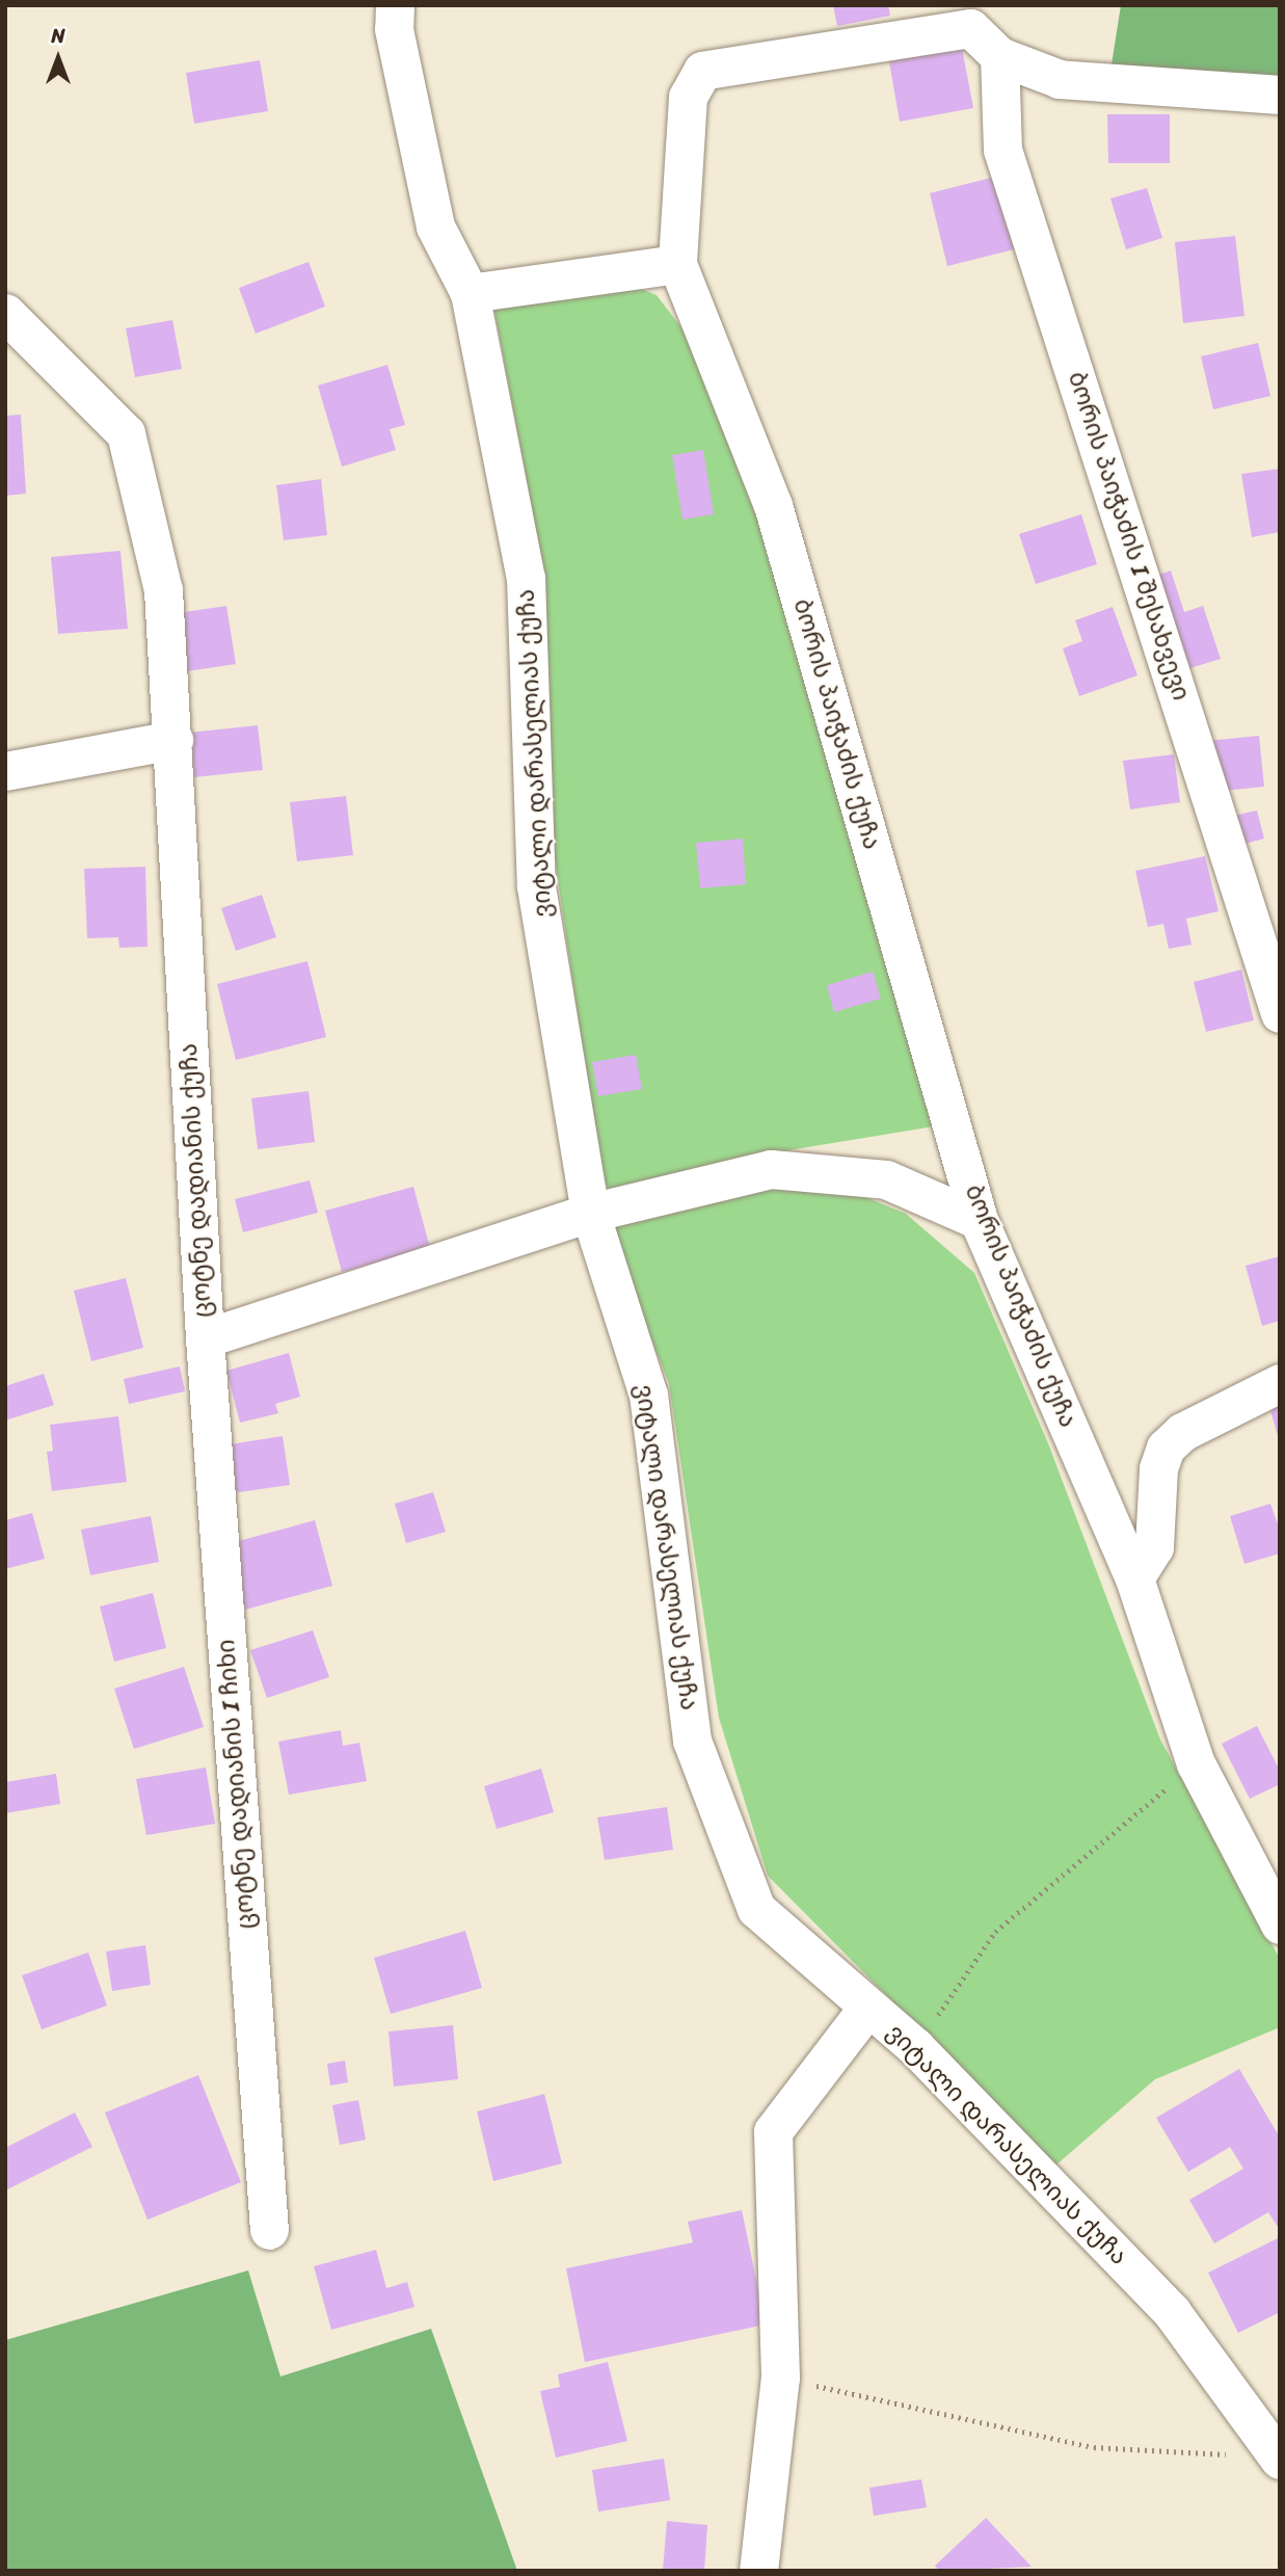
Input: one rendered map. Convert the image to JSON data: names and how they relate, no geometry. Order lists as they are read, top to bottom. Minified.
{"streets":{"street":["ბორის პაიჭაძის I შესახვევი","ბორის პაიჭაძის ქუჩა","ვიტალი დარასელიას ქუჩა","ცოტნე დადიანის ქუჩა","ცოტნე დადიანის I ჩიხი"]},"crossings":[["ბორის პაიჭაძის I შესახვევი","ბორის პაიჭაძის ქუჩა"],["ბორის პაიჭაძის ქუჩა","ცოტნე დადიანის ქუჩა"],["ვიტალი დარასელიას ქუჩა","ცოტნე დადიანის ქუჩა"],["ცოტნე დადიანის ქუჩა","ცოტნე დადიანის I ჩიხი"]],"north":"top"}
